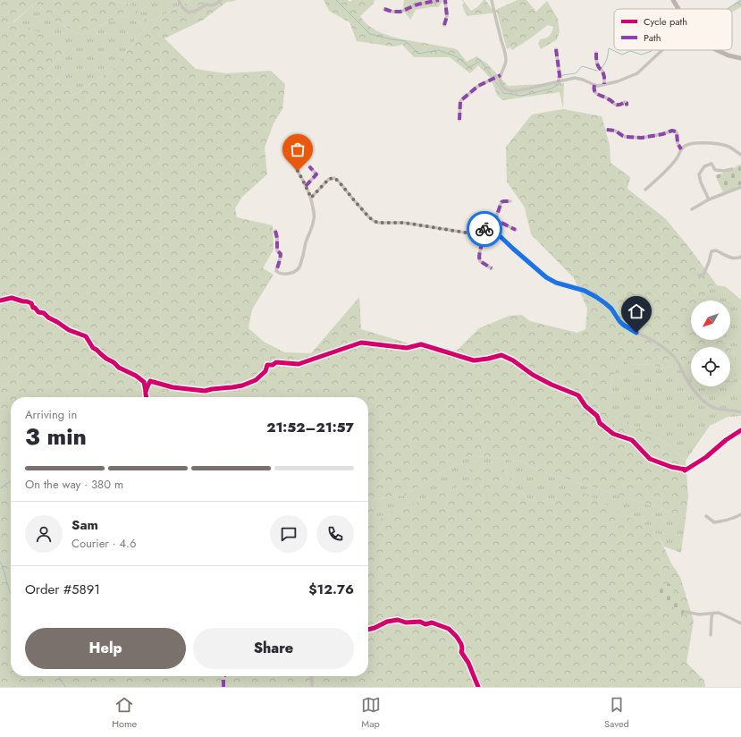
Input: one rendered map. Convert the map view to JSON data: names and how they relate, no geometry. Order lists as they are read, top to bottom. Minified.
{"legend":["Cycle path","Path"],"north":"bottom left","page":{"heading":["3 min","Arriving in","21:52–21:57"],"panel":["Sam","Courier · 4.6","Order #5891","$12.76"],"bar":"On the way · 380 m","buttons":["Help","Share"],"tabs":["Home","Map","Saved"]}}
